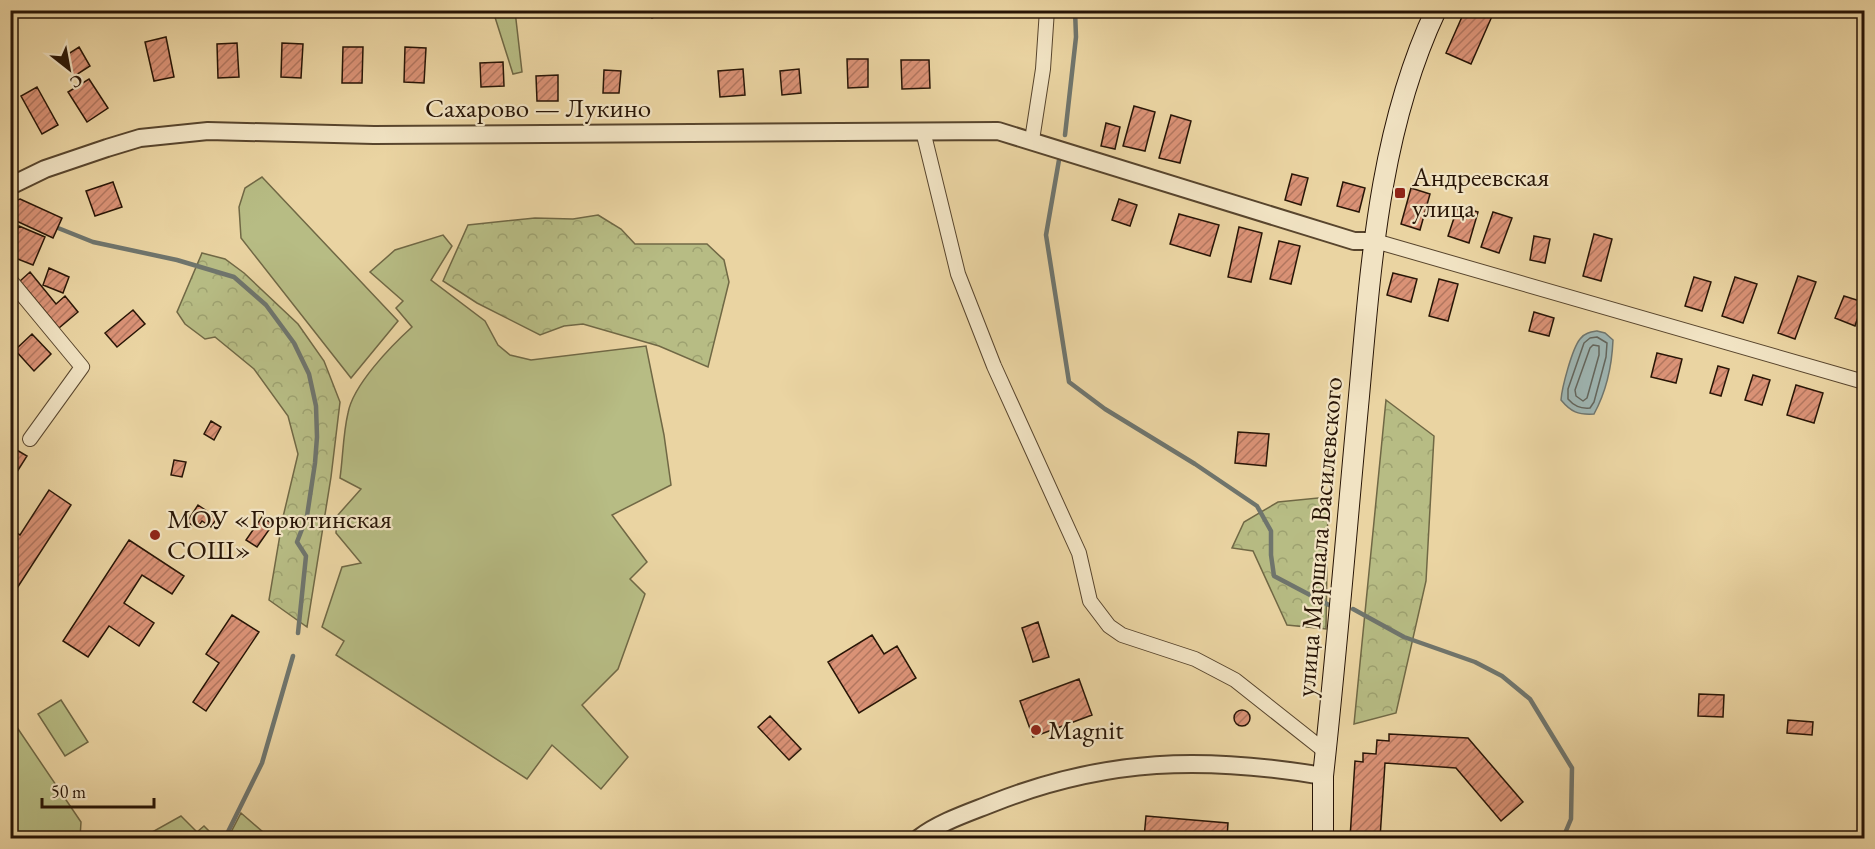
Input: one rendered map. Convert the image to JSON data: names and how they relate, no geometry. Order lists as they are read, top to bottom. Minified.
{"streets":{"main road":["улица Маршала Василевского"],"street":["Сахарово — Лукино"]},"crossings":[["Сахарово — Лукино","улица Маршала Василевского"]],"places":{"transit":["Андреевская улица"],"other":["МОУ «Горютинская СОШ»","Magnit"]},"scale_bar":"50 m","north":"bottom right"}
